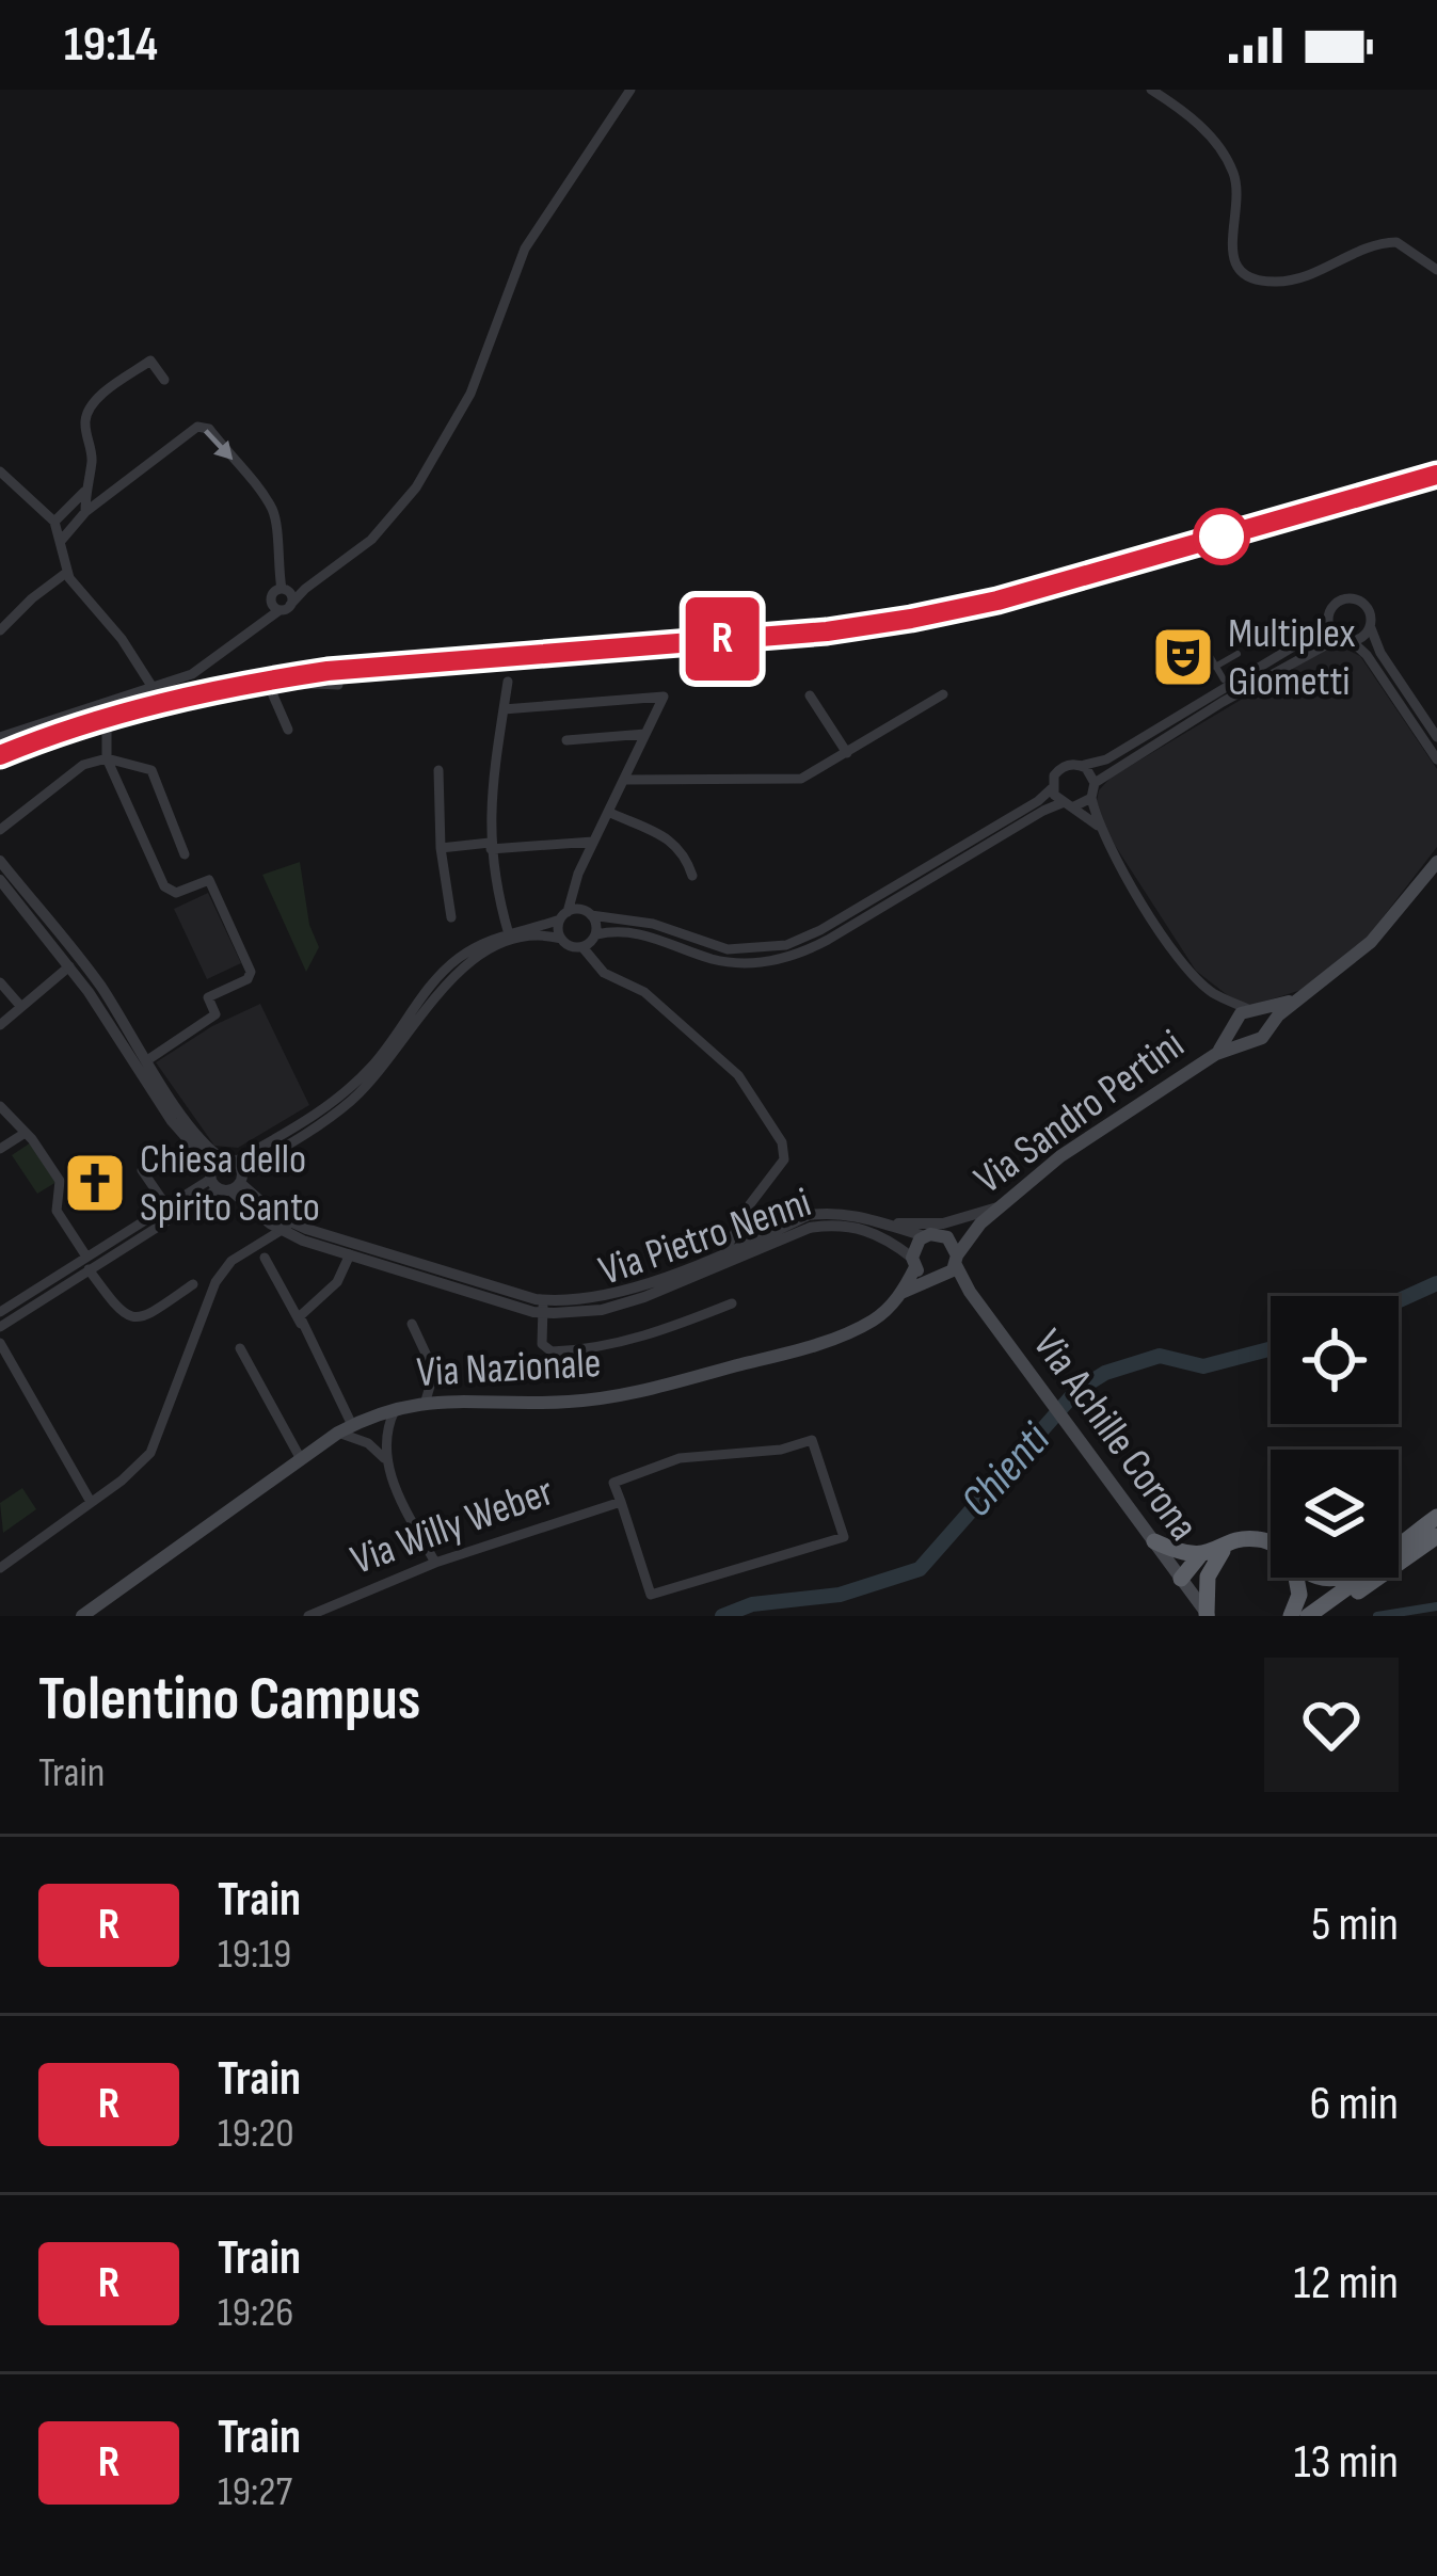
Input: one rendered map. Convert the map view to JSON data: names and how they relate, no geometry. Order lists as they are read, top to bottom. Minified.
{"streets":{"main road":["Via Sandro Pertini","Via Nazionale","Via Achille Corona"],"street":["Via Pietro Nenni","Via Willy Weber"]},"crossings":[["Via Sandro Pertini","Via Pietro Nenni"],["Via Sandro Pertini","Via Nazionale"],["Via Sandro Pertini","Via Achille Corona"],["Via Pietro Nenni","Via Nazionale"],["Via Pietro Nenni","Via Achille Corona"],["Via Nazionale","Via Achille Corona"]],"water":["Chienti"],"places":{"theatre":["Multiplex Giometti"],"church":["Chiesa dello Spirito Santo"]},"page":{"status":"19:14","on_map":"R","heading":["Tolentino Campus","Train"],"list":[{"mark":"R","name":"Train","note":"19:19","value":"5 min"},{"mark":"R","name":"Train","note":"19:20","value":"6 min"},{"mark":"R","name":"Train","note":"19:26","value":"12 min"},{"mark":"R","name":"Train","note":"19:27","value":"13 min"}]}}
